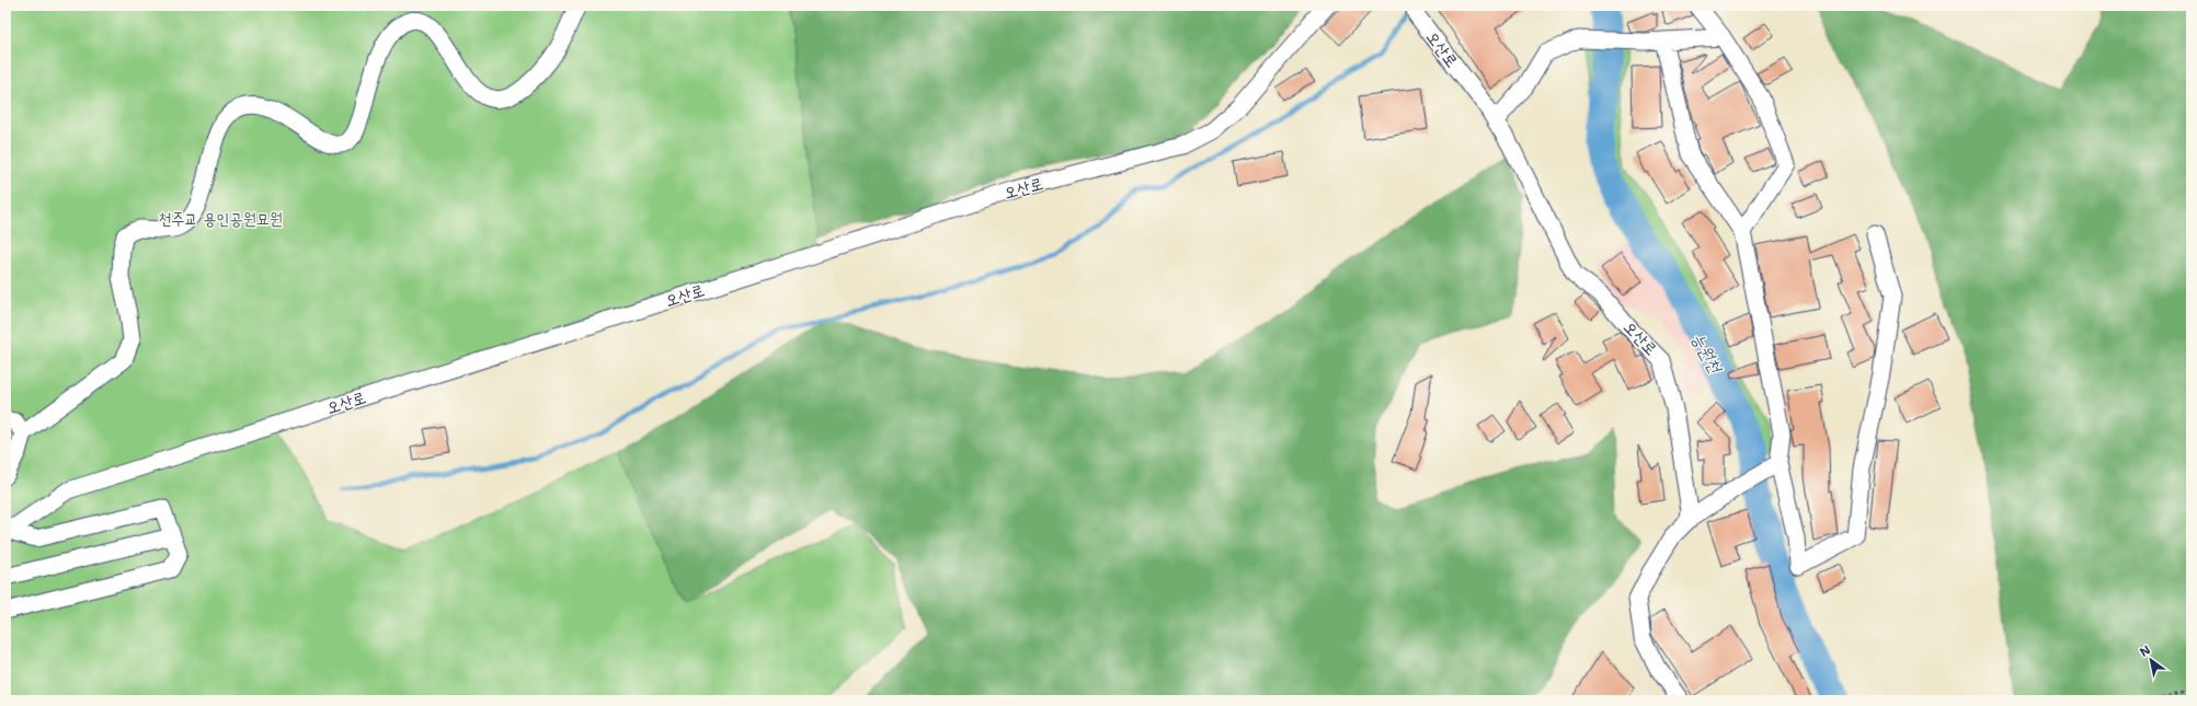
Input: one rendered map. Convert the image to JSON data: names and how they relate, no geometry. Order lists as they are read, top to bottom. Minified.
{"streets":{"street":["오산로"]},"water":["능원천"],"parks":["천주교 용인공원묘원"],"north":"top left"}
